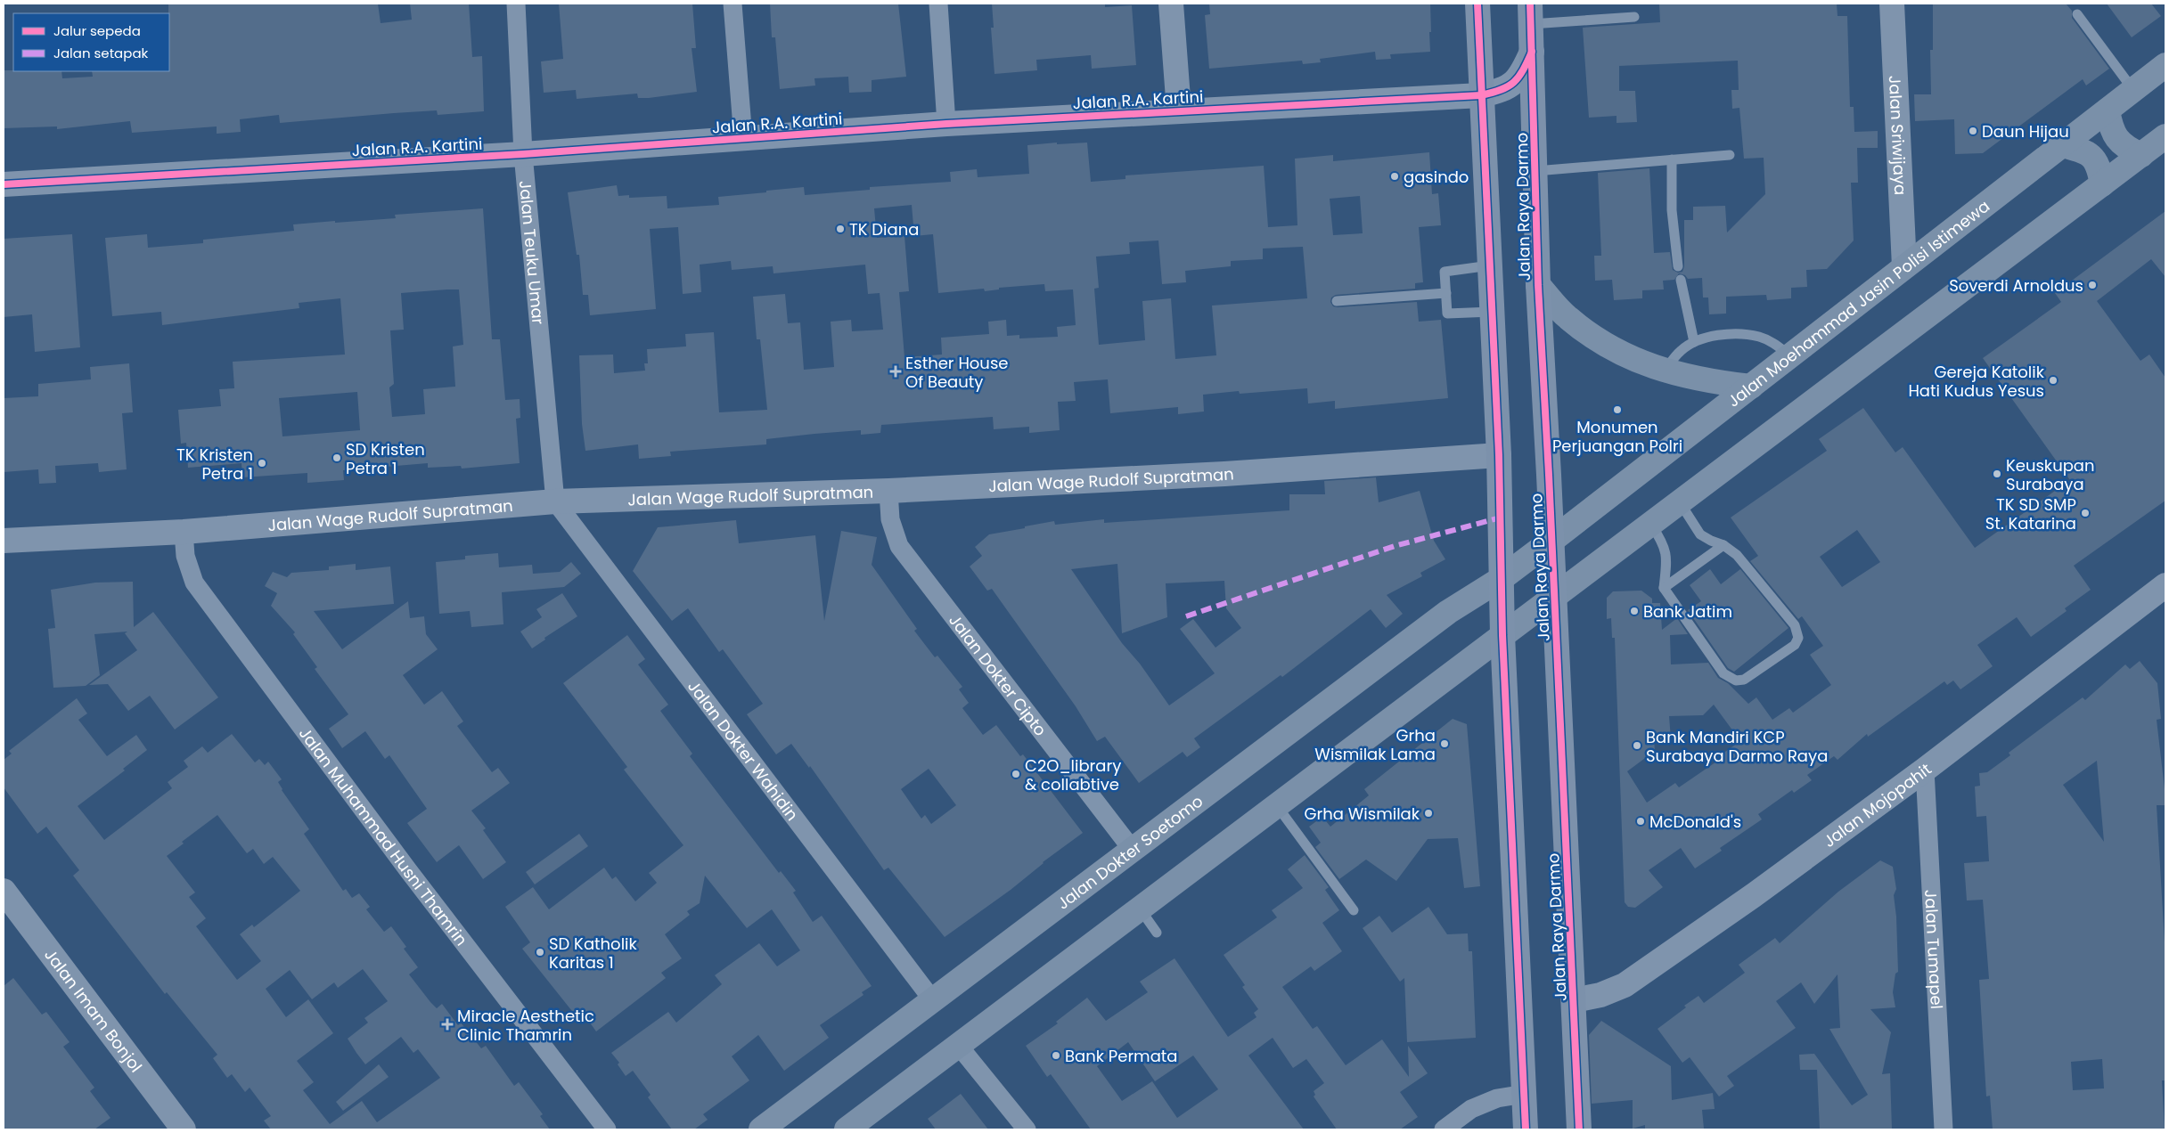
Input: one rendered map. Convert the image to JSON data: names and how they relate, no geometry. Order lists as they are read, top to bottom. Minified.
{"streets":{"main road":["Jalan Raya Darmo","Jalan Moehammad Jasin Polisi Istimewa","Jalan Dokter Soetomo"],"street":["Jalan R.A. Kartini","Jalan Sriwijaya","Jalan Teuku Umar","Jalan Wage Rudolf Supratman","Jalan Dokter Cipto","Jalan Dokter Wahidin","Jalan Mojopahit","Jalan Muhammad Husni Thamrin","Jalan Tumapel","Jalan Imam Bonjol"]},"crossings":[["Jalan R.A. Kartini","Jalan Raya Darmo"],["Jalan R.A. Kartini","Jalan Teuku Umar"],["Jalan Sriwijaya","Jalan Moehammad Jasin Polisi Istimewa"],["Jalan Raya Darmo","Jalan Moehammad Jasin Polisi Istimewa"],["Jalan Raya Darmo","Jalan Mojopahit"],["Jalan Teuku Umar","Jalan Wage Rudolf Supratman"],["Jalan Teuku Umar","Jalan Dokter Wahidin"],["Jalan Moehammad Jasin Polisi Istimewa","Jalan Dokter Soetomo"],["Jalan Wage Rudolf Supratman","Jalan Dokter Cipto"],["Jalan Wage Rudolf Supratman","Jalan Dokter Wahidin"],["Jalan Wage Rudolf Supratman","Jalan Muhammad Husni Thamrin"],["Jalan Dokter Cipto","Jalan Dokter Soetomo"],["Jalan Dokter Wahidin","Jalan Dokter Soetomo"],["Jalan Mojopahit","Jalan Tumapel"]],"places":{"other":["Daun Hijau","gasindo","TK Diana","Soverdi Arnoldus","Gereja Katolik Hati Kudus Yesus","Monumen Perjuangan Polri","SD Kristen Petra 1","TK Kristen Petra 1","Keuskupan Surabaya","TK SD SMP St. Katarina","Bank Jatim","Grha Wismilak Lama","Bank Mandiri KCP Surabaya Darmo Raya","C2O_library & collabtive","Grha Wismilak","McDonald's","SD Katholik Karitas 1","Bank Permata"],"health":["Esther House Of Beauty","Miracle Aesthetic Clinic Thamrin"]},"legend":["Jalur sepeda","Jalan setapak"]}
